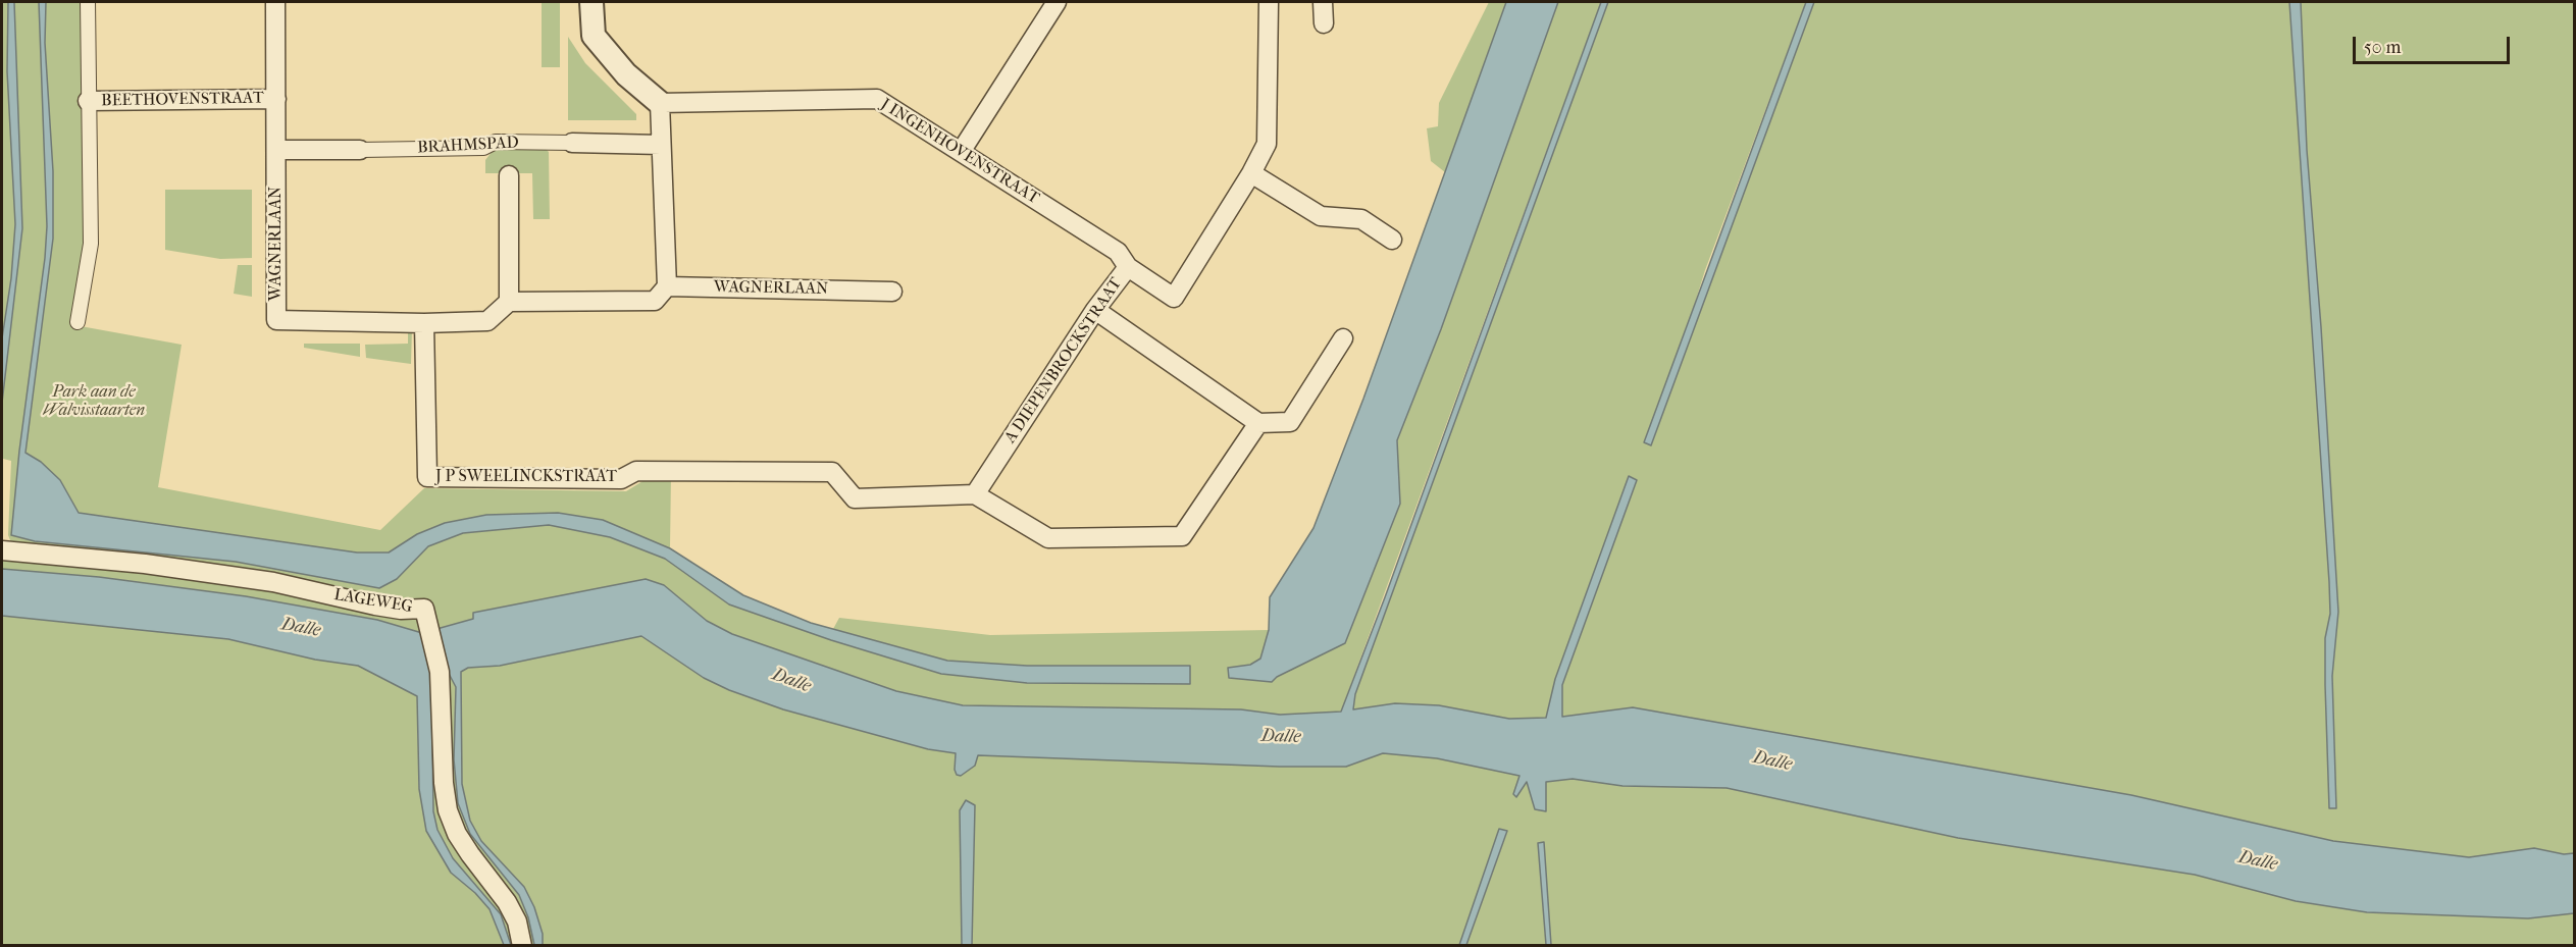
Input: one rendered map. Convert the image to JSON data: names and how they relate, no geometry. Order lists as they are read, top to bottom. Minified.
{"streets":{"street":["BEETHOVENSTRAAT","BRAHMSPAD","J INGENHOVENSTRAAT","WAGNERLAAN","A DIEPENBROCKSTRAAT","J P SWEELINCKSTRAAT","LAGEWEG"]},"crossings":[["BEETHOVENSTRAAT","WAGNERLAAN"],["BRAHMSPAD","WAGNERLAAN"],["J INGENHOVENSTRAAT","A DIEPENBROCKSTRAAT"],["WAGNERLAAN","J P SWEELINCKSTRAAT"],["A DIEPENBROCKSTRAAT","J P SWEELINCKSTRAAT"]],"water":["Dalle"],"parks":["Park aan de Walvisstaarten"],"scale_bar":"50 m"}
